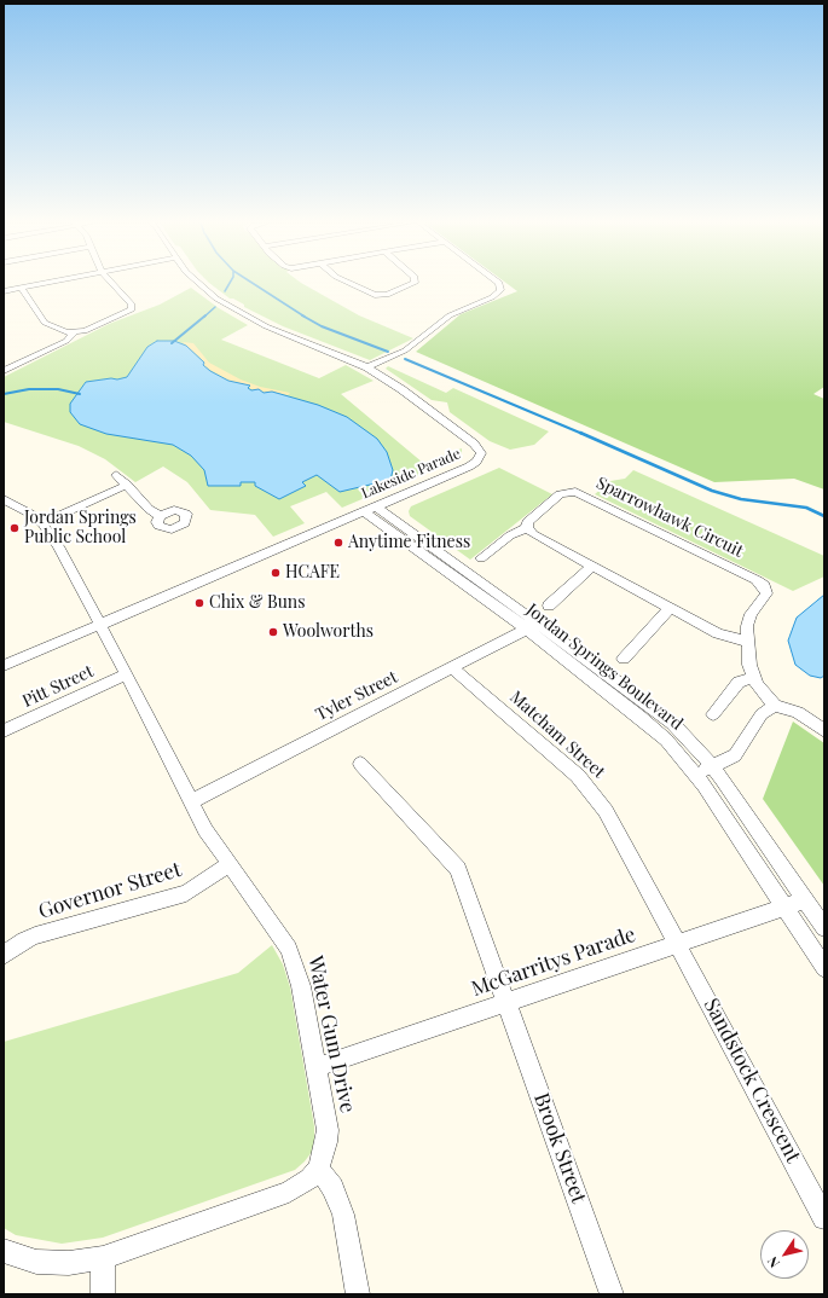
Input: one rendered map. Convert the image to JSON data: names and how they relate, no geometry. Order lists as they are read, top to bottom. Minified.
{"streets":{"street":["Lakeside Parade","Sparrowhawk Circuit","Jordan Springs Boulevard","Pitt Street","Tyler Street","Matcham Street","Governor Street","McGarritys Parade","Water Gum Drive","Sandstock Crescent","Brook Street"]},"crossings":[["Lakeside Parade","Jordan Springs Boulevard"],["Lakeside Parade","Water Gum Drive"],["Jordan Springs Boulevard","Tyler Street"],["Jordan Springs Boulevard","McGarritys Parade"],["Pitt Street","Water Gum Drive"],["Tyler Street","Matcham Street"],["Tyler Street","Water Gum Drive"],["Matcham Street","McGarritys Parade"],["Matcham Street","Sandstock Crescent"],["Governor Street","Water Gum Drive"],["McGarritys Parade","Water Gum Drive"],["McGarritys Parade","Sandstock Crescent"],["McGarritys Parade","Brook Street"]],"places":["Jordan Springs Public School","Anytime Fitness","HCAFE","Chix & Buns","Woolworths"],"north":"bottom left"}
